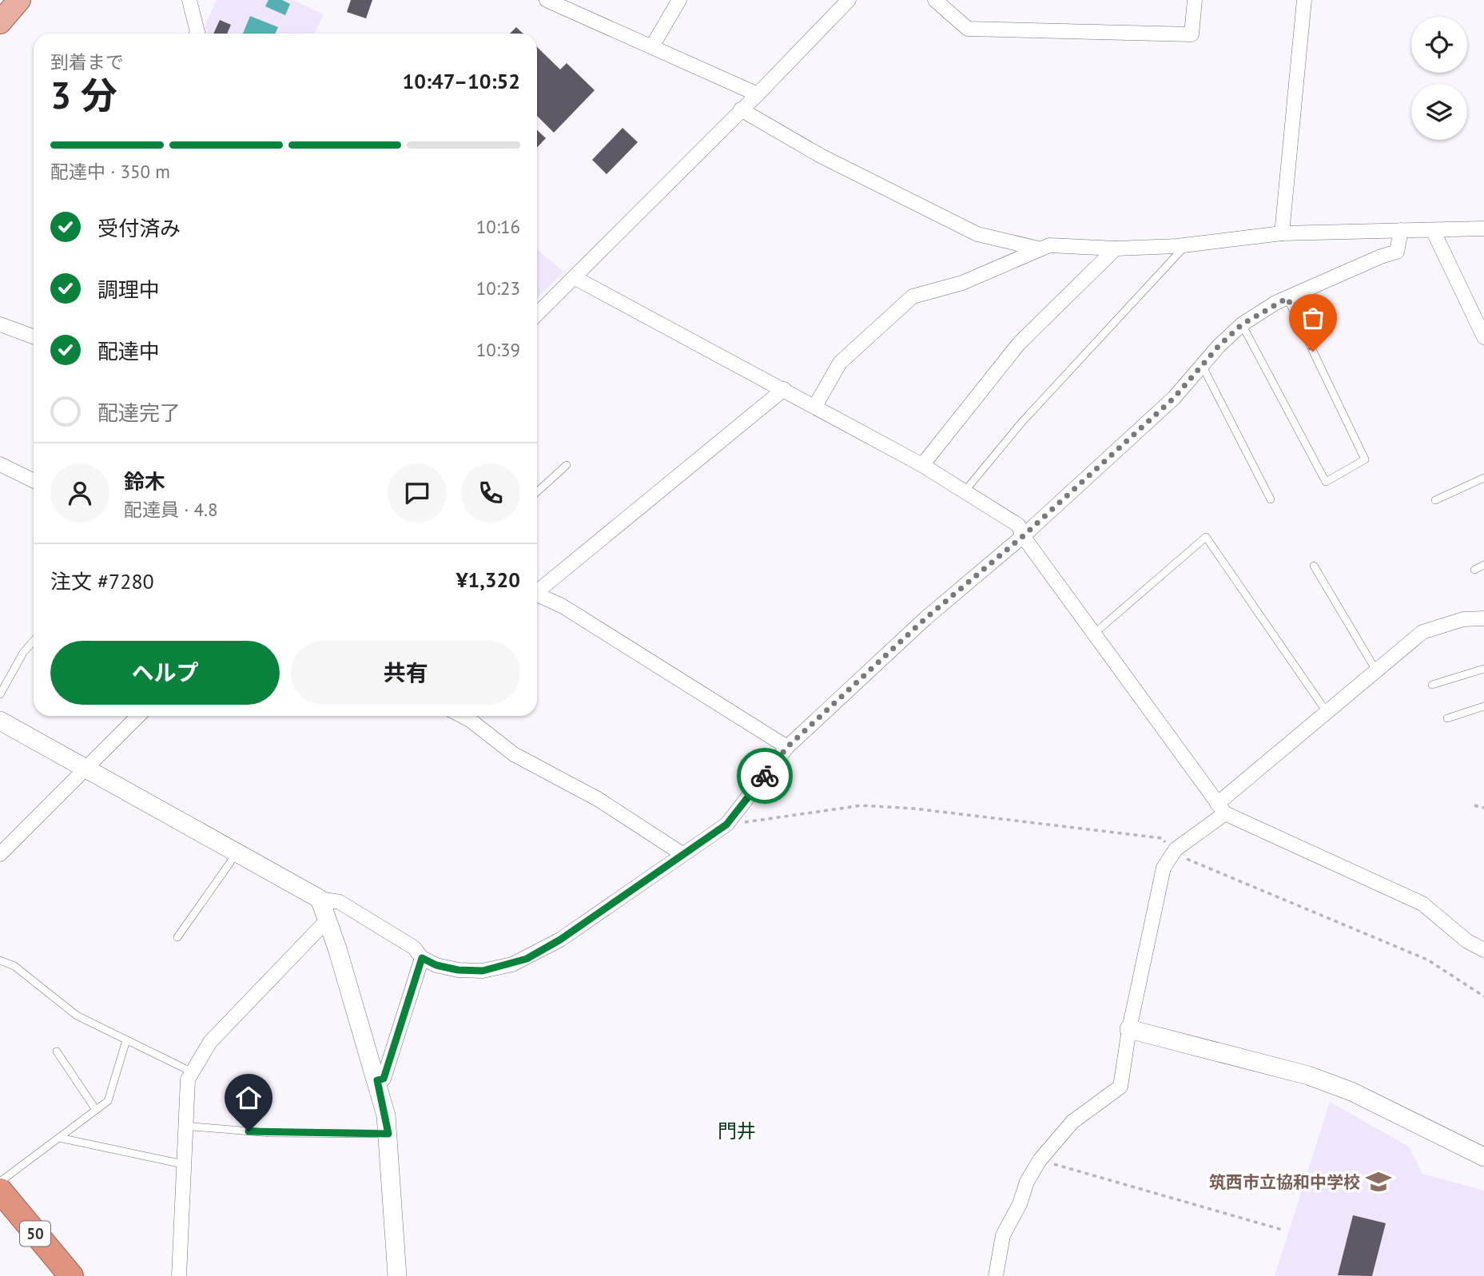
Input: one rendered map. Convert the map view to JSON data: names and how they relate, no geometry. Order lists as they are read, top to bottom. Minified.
{"streets":{"highway":["50"]},"districts":["門井"],"places":{"school or university":["筑西市立協和中学校"]},"page":{"heading":["3 分","到着まで","10:47–10:52"],"panel":["鈴木","配達員 · 4.8","注文 #7280","¥1,320"],"bar":"配達中 · 350 m","list":[["受付済み","10:16"],["調理中","10:23"],["配達中","10:39"],"配達完了"],"buttons":["ヘルプ","共有"]}}
